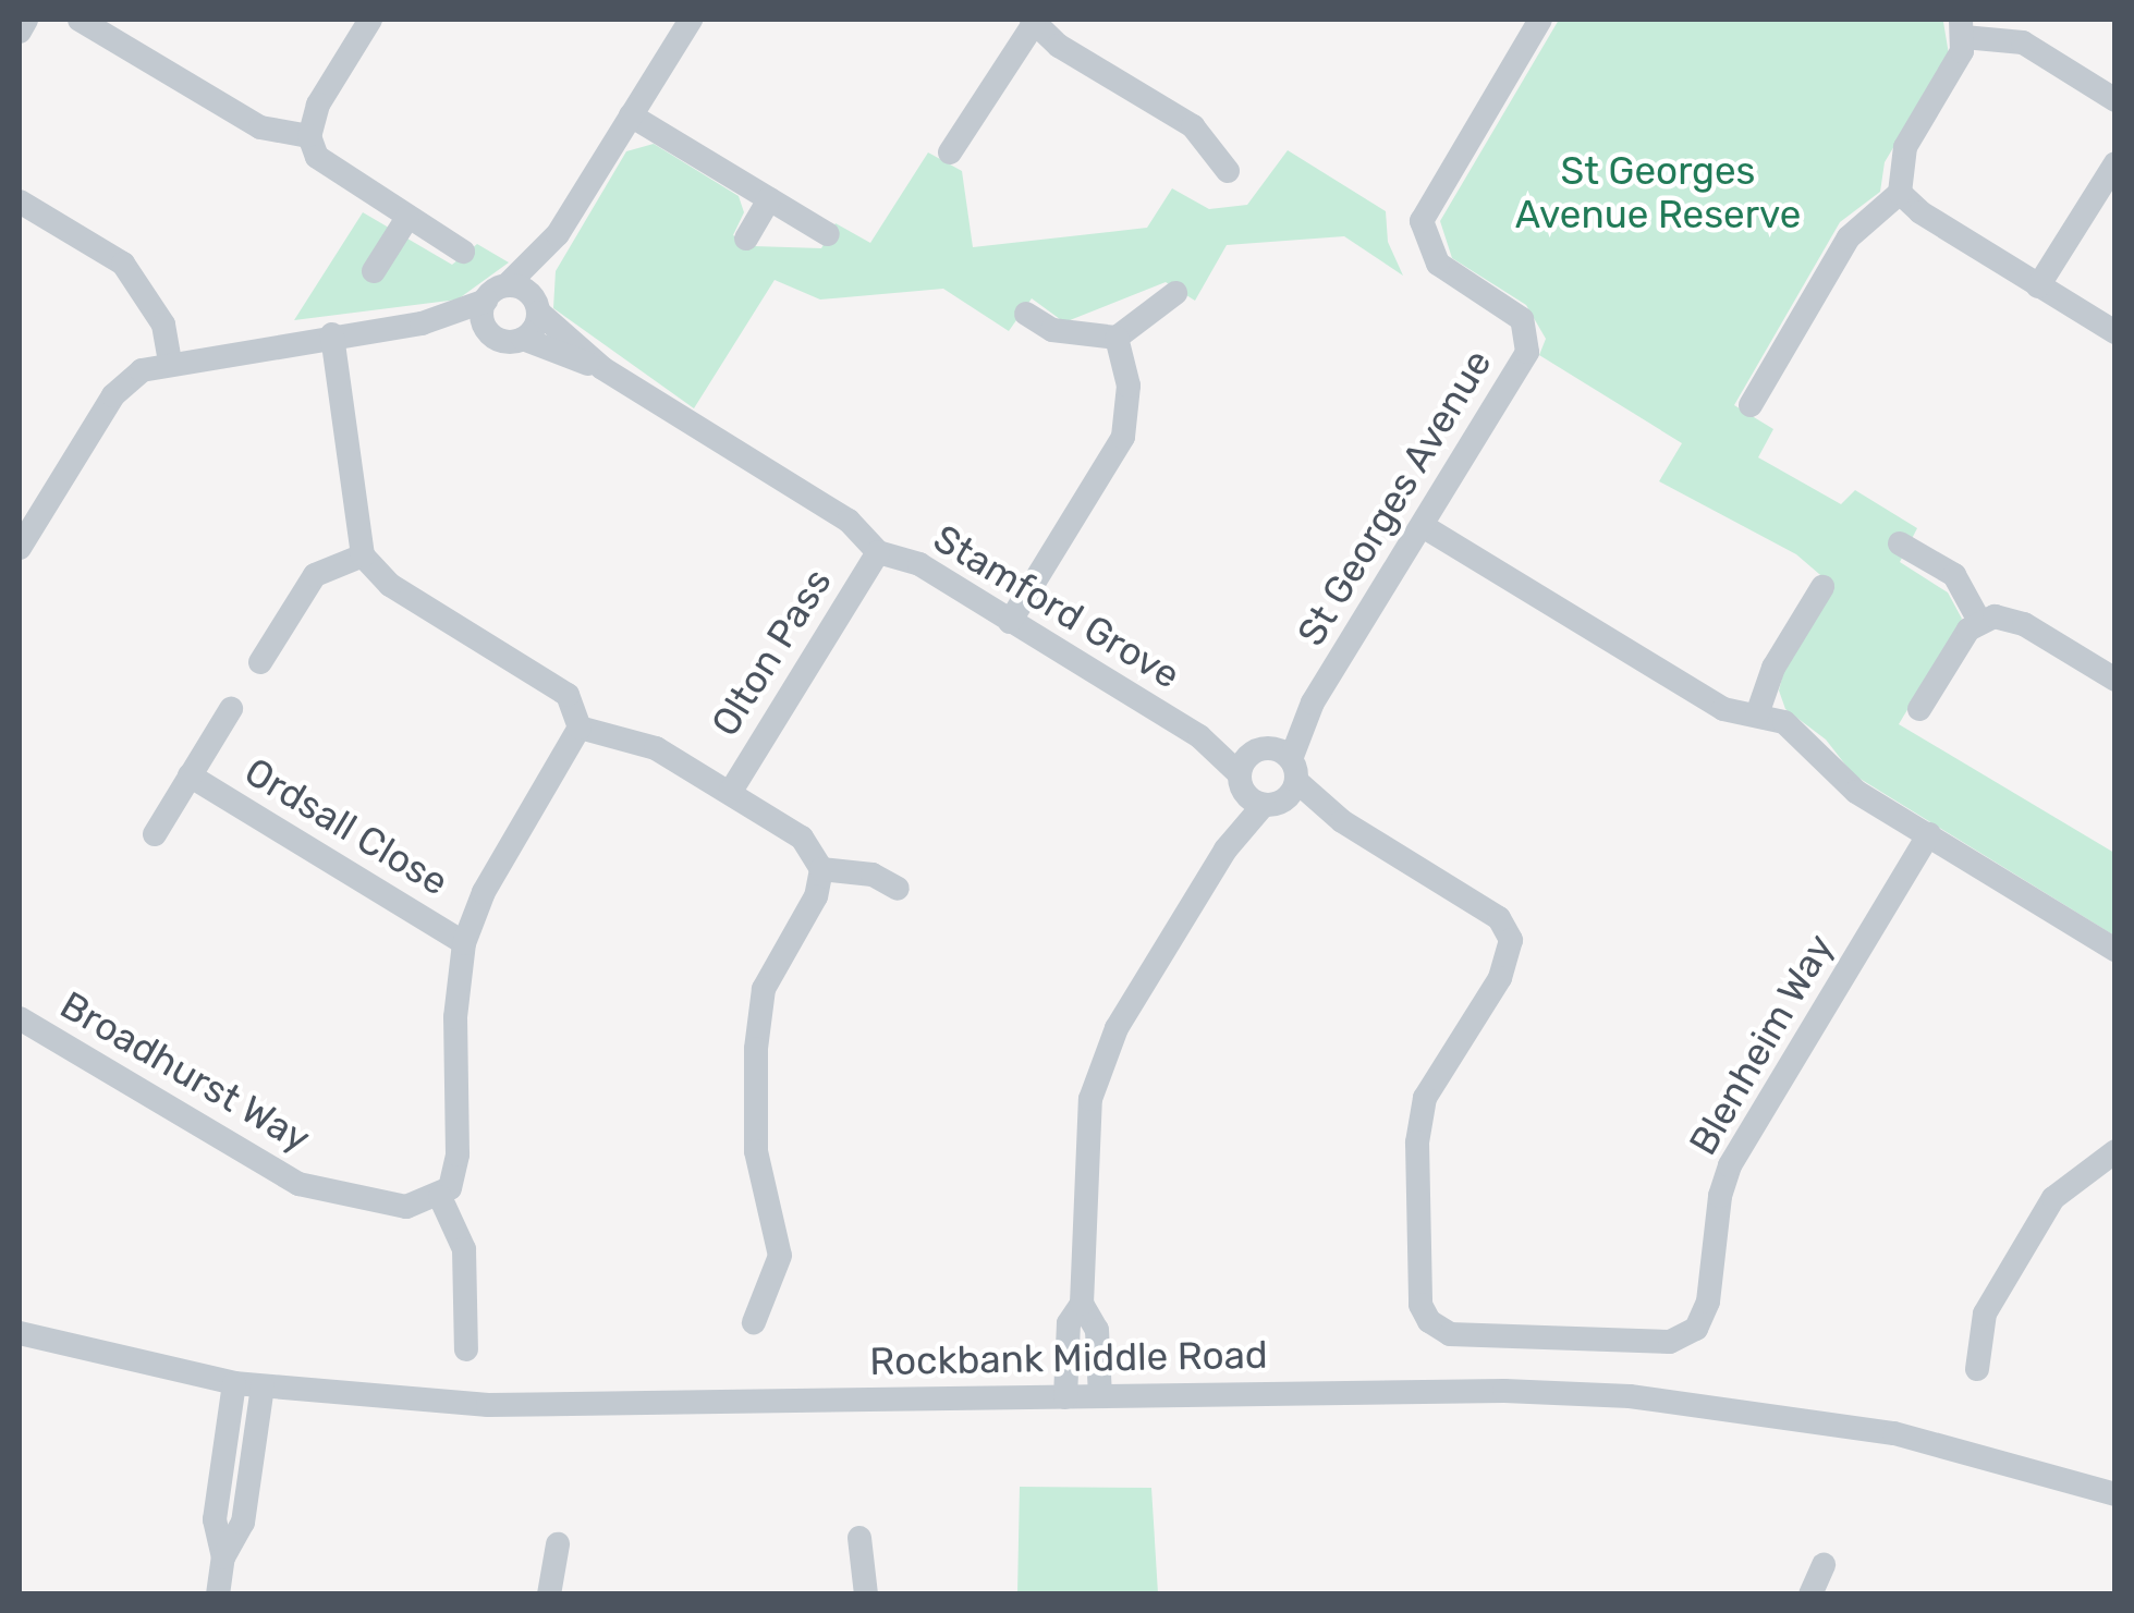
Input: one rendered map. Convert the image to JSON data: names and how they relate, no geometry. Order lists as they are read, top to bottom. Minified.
{"streets":{"street":["St Georges Avenue","Stamford Grove","Olton Pass","Ordsall Close","Blenheim Way","Broadhurst Way","Rockbank Middle Road"]},"crossings":[["St Georges Avenue","Stamford Grove"],["St Georges Avenue","Blenheim Way"],["St Georges Avenue","Rockbank Middle Road"],["Stamford Grove","Olton Pass"],["Stamford Grove","Blenheim Way"]],"parks":["St Georges Avenue Reserve"]}
